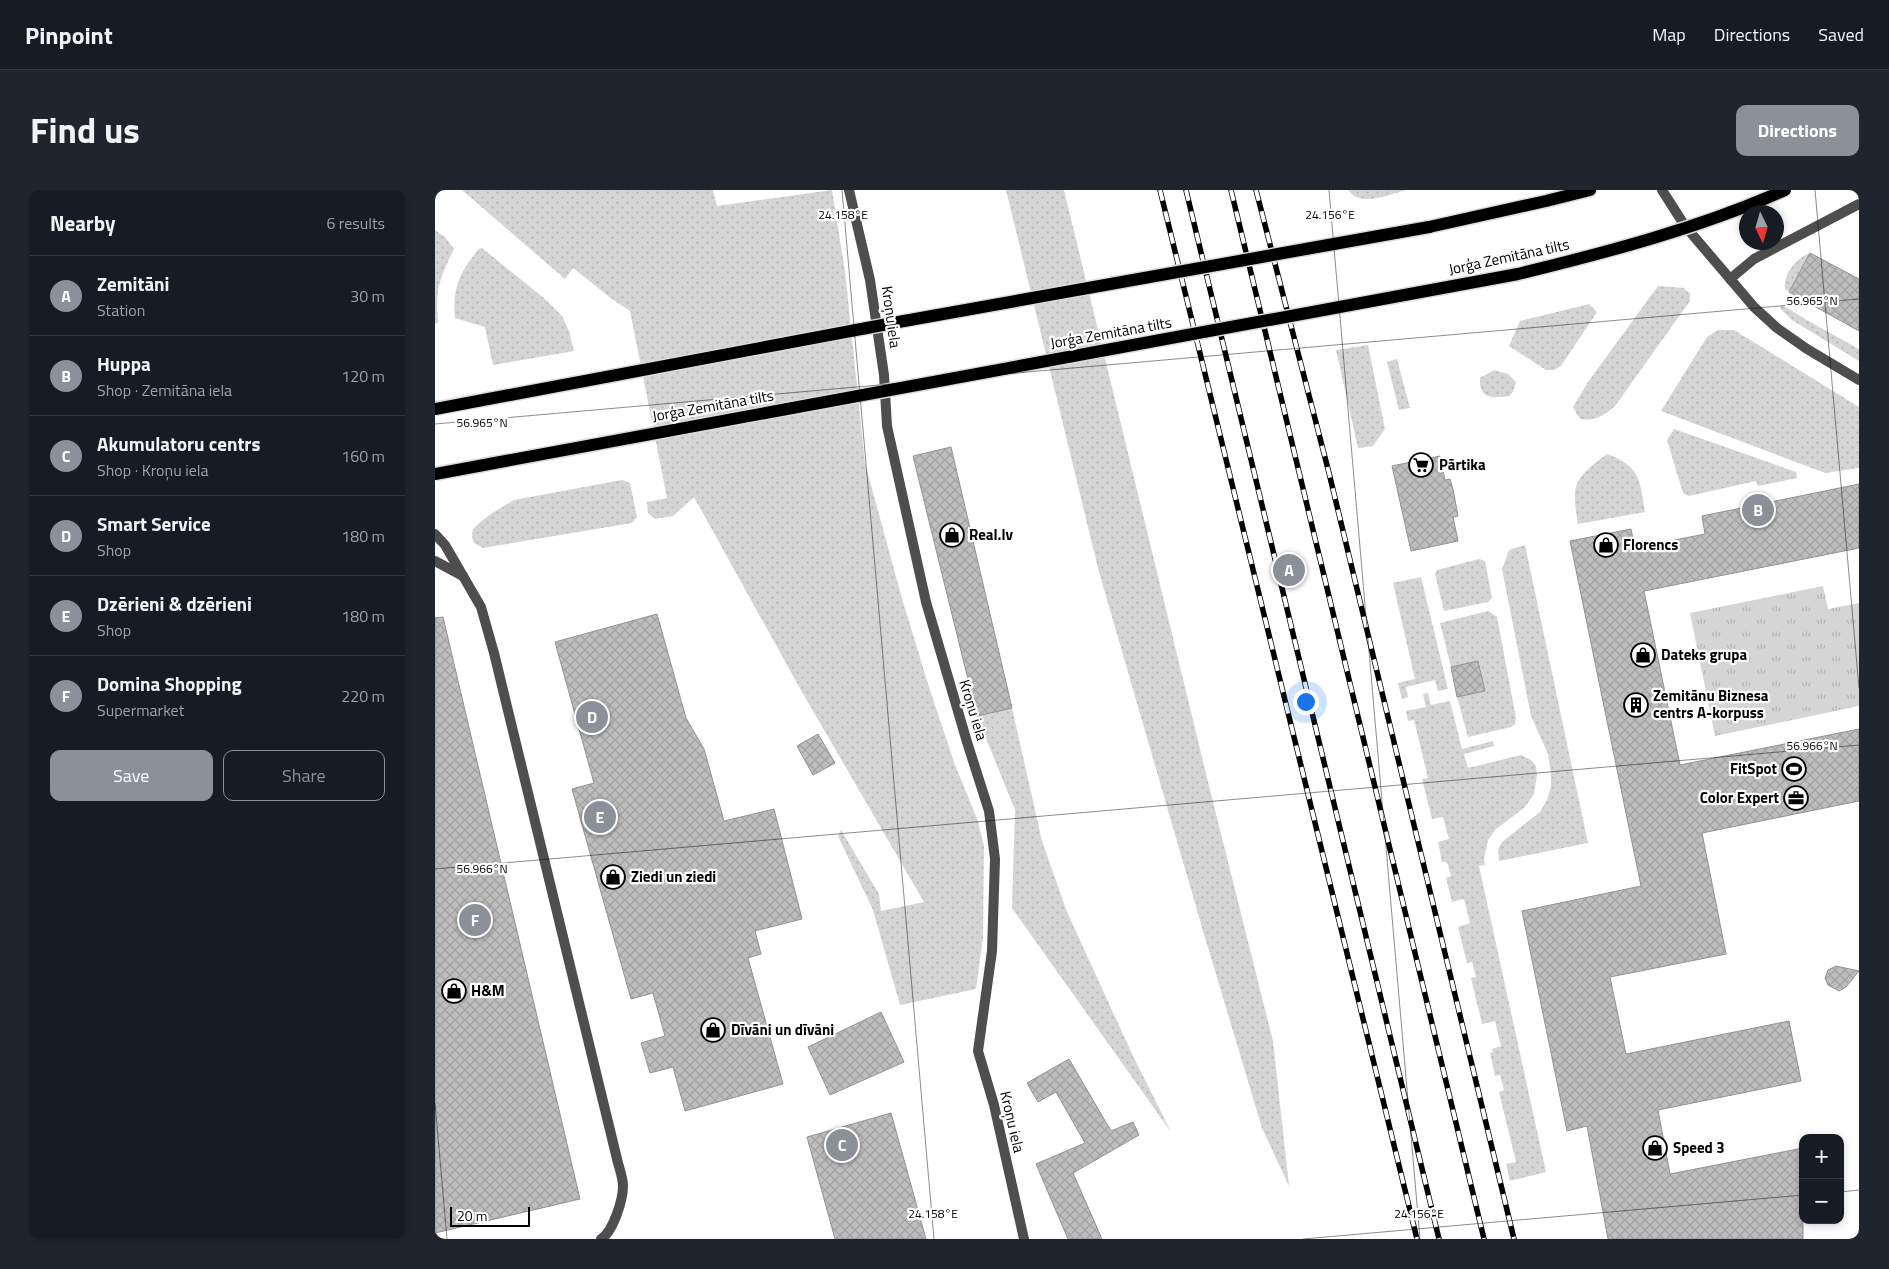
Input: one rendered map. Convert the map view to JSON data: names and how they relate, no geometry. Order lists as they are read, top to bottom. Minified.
{"streets":{"main road":["Jorģa Zemitāna tilts"],"street":["Kroņu iela"]},"places":{"supermarket":["Pārtika"],"shop":["Real.lv","Florencs","Dateks grupa","Ziedi un ziedi","H&M","Dīvāni un dīvāni","Speed 3"],"building":["Zemitānu Biznesa centrs A-korpuss"],"sports":["FitSpot"],"office":["Color Expert"]},"scale_bar":"20 m","north":"bottom","page":{"header":"Pinpoint","nav":["Map","Directions","Saved"],"title":"Find us","buttons":["Directions",["Save","Share"]],"heading":["Nearby","6 results"],"list":[{"mark":"A","name":"Zemitāni","note":"Station","value":"30 m"},{"mark":"B","name":"Huppa","note":"Shop · Zemitāna iela","value":"120 m"},{"mark":"C","name":"Akumulatoru centrs","note":"Shop · Kroņu iela","value":"160 m"},{"mark":"D","name":"Smart Service","note":"Shop","value":"180 m"},{"mark":"E","name":"Dzērieni & dzērieni","note":"Shop","value":"180 m"},{"mark":"F","name":"Domina Shopping","note":"Supermarket","value":"220 m"}],"pins":["B","A","D","E","F","C"],"map_buttons":["+","−"],"scale":"20 m"},"coordinates":["24.158°E","24.156°E","56.965°N","56.966°N"]}
